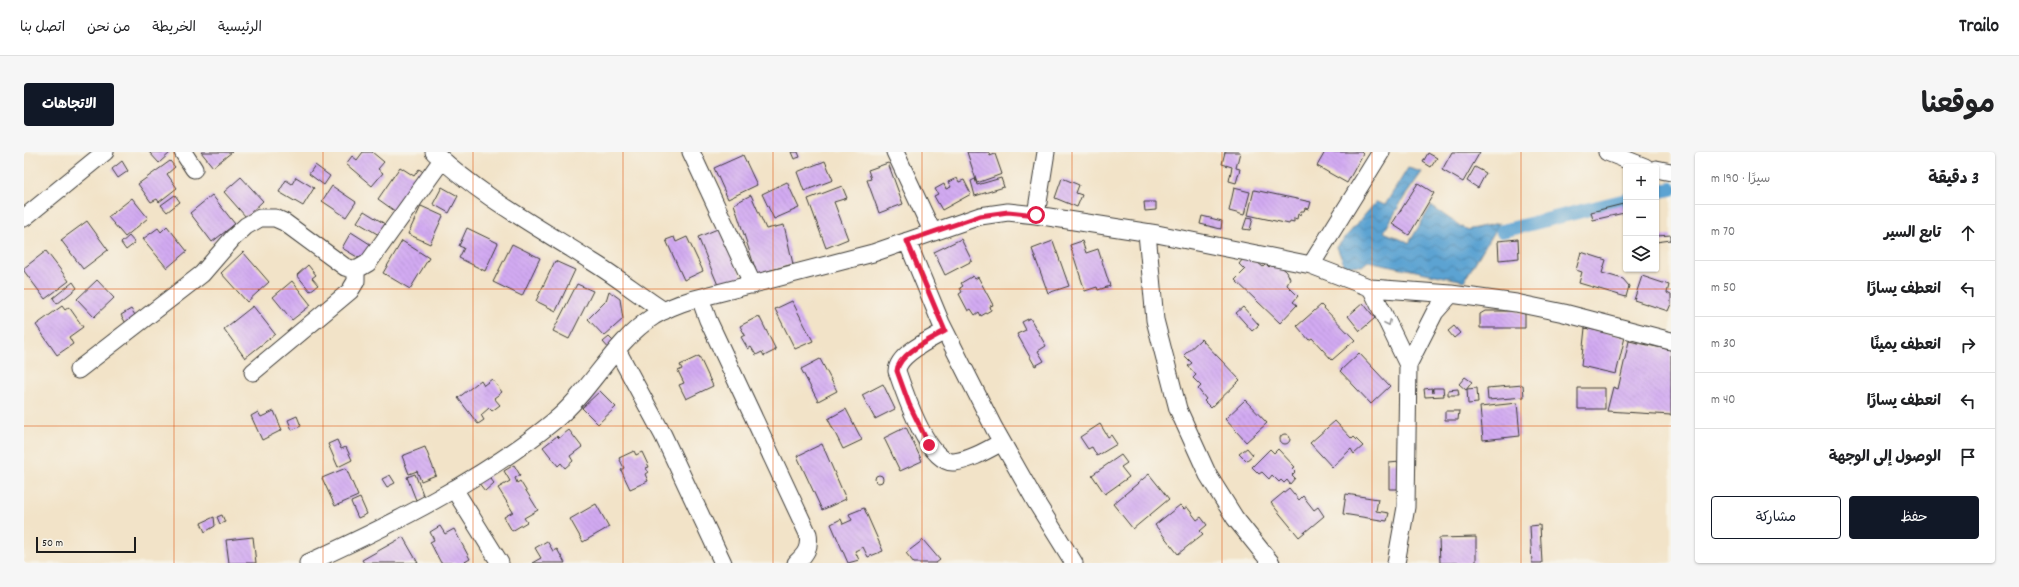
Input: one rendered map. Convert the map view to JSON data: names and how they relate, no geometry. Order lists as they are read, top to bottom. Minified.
{"scale_bar":"50 m","page":{"header":"Trailo","nav":["الرئيسية","الخريطة","من نحن","اتصل بنا"],"title":"موقعنا","buttons":["الاتجاهات",["حفظ","مشاركة"]],"heading":["3 دقيقة","سيرًا · 190 m"],"map_buttons":["+","−"],"list":[["تابع السير","70 m"],["انعطف يسارًا","50 m"],["انعطف يمينًا","30 m"],["انعطف يسارًا","40 m"],"الوصول إلى الوجهة"],"scale":"50 m"}}
